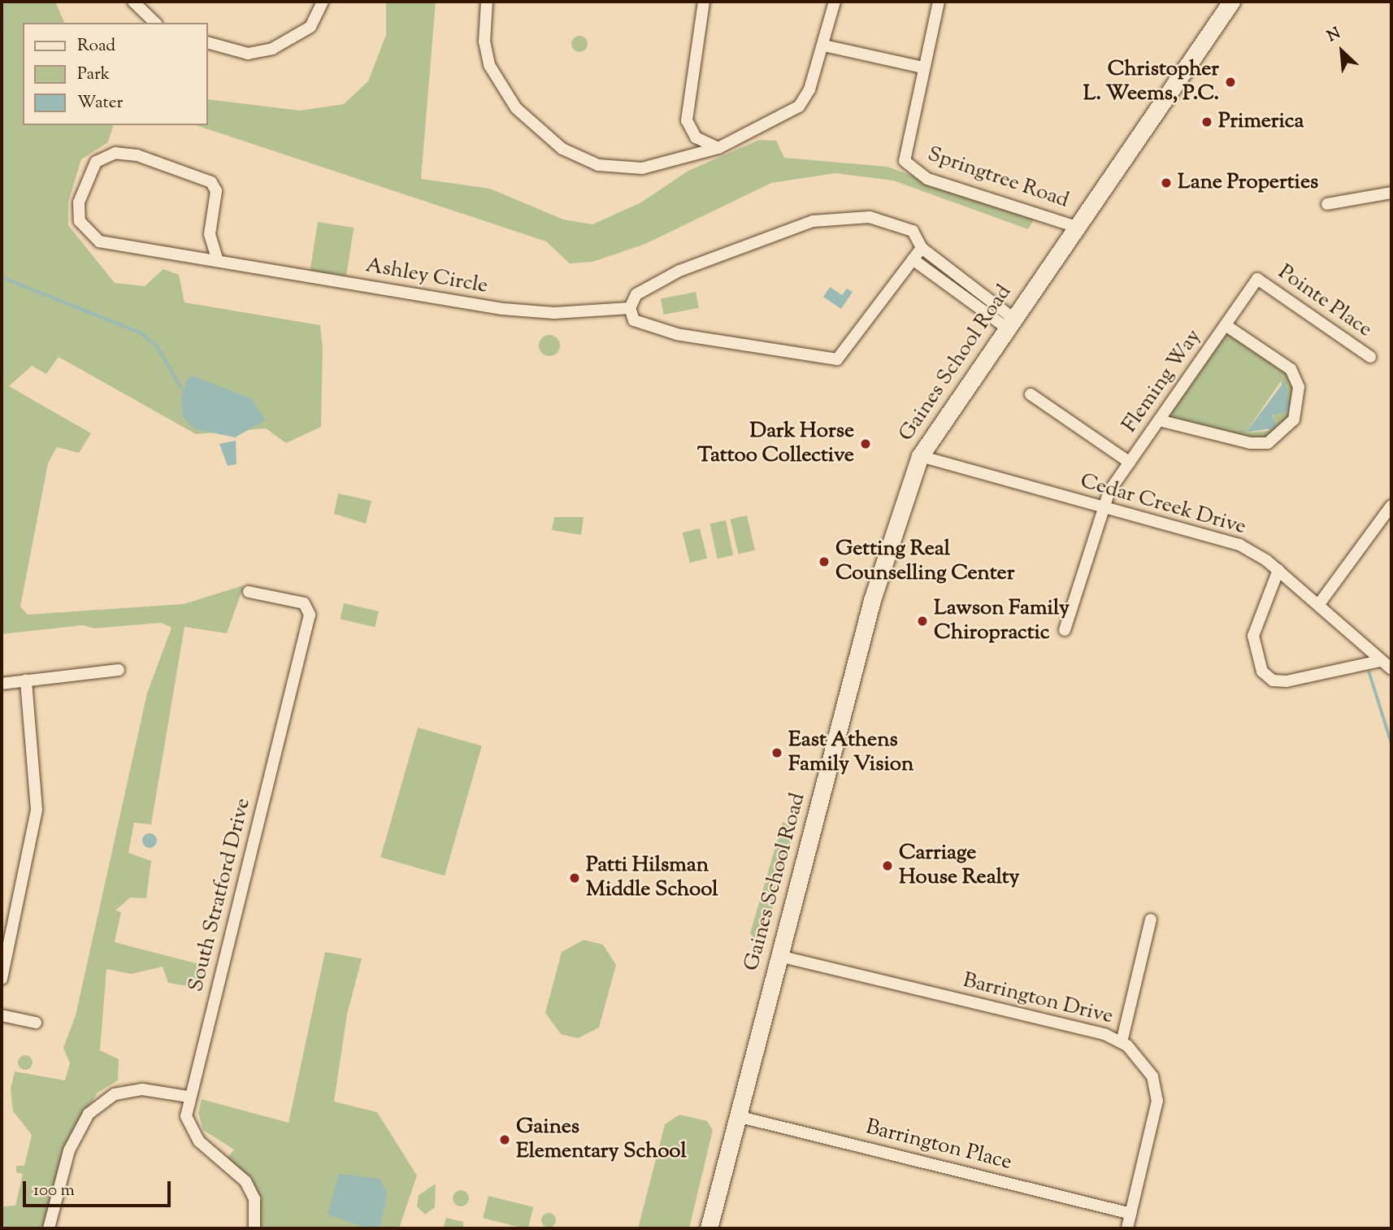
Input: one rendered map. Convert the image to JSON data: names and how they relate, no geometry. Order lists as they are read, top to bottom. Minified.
{"streets":{"main road":["Gaines School Road"],"street":["Springtree Road","Ashley Circle","Pointe Place","Fleming Way","Cedar Creek Drive","South Stratford Drive","Barrington Drive","Barrington Place"]},"crossings":[["Springtree Road","Gaines School Road"],["Pointe Place","Fleming Way"],["Gaines School Road","Cedar Creek Drive"],["Gaines School Road","Barrington Drive"],["Gaines School Road","Barrington Place"],["Fleming Way","Cedar Creek Drive"],["Barrington Drive","Barrington Place"]],"places":["Christopher L. Weems, P.C.","Primerica","Lane Properties","Dark Horse Tattoo Collective","Getting Real Counselling Center","Lawson Family Chiropractic","East Athens Family Vision","Carriage House Realty","Patti Hilsman Middle School","Gaines Elementary School"],"legend":["Road","Park","Water"],"scale_bar":"100 m","north":"top left"}
